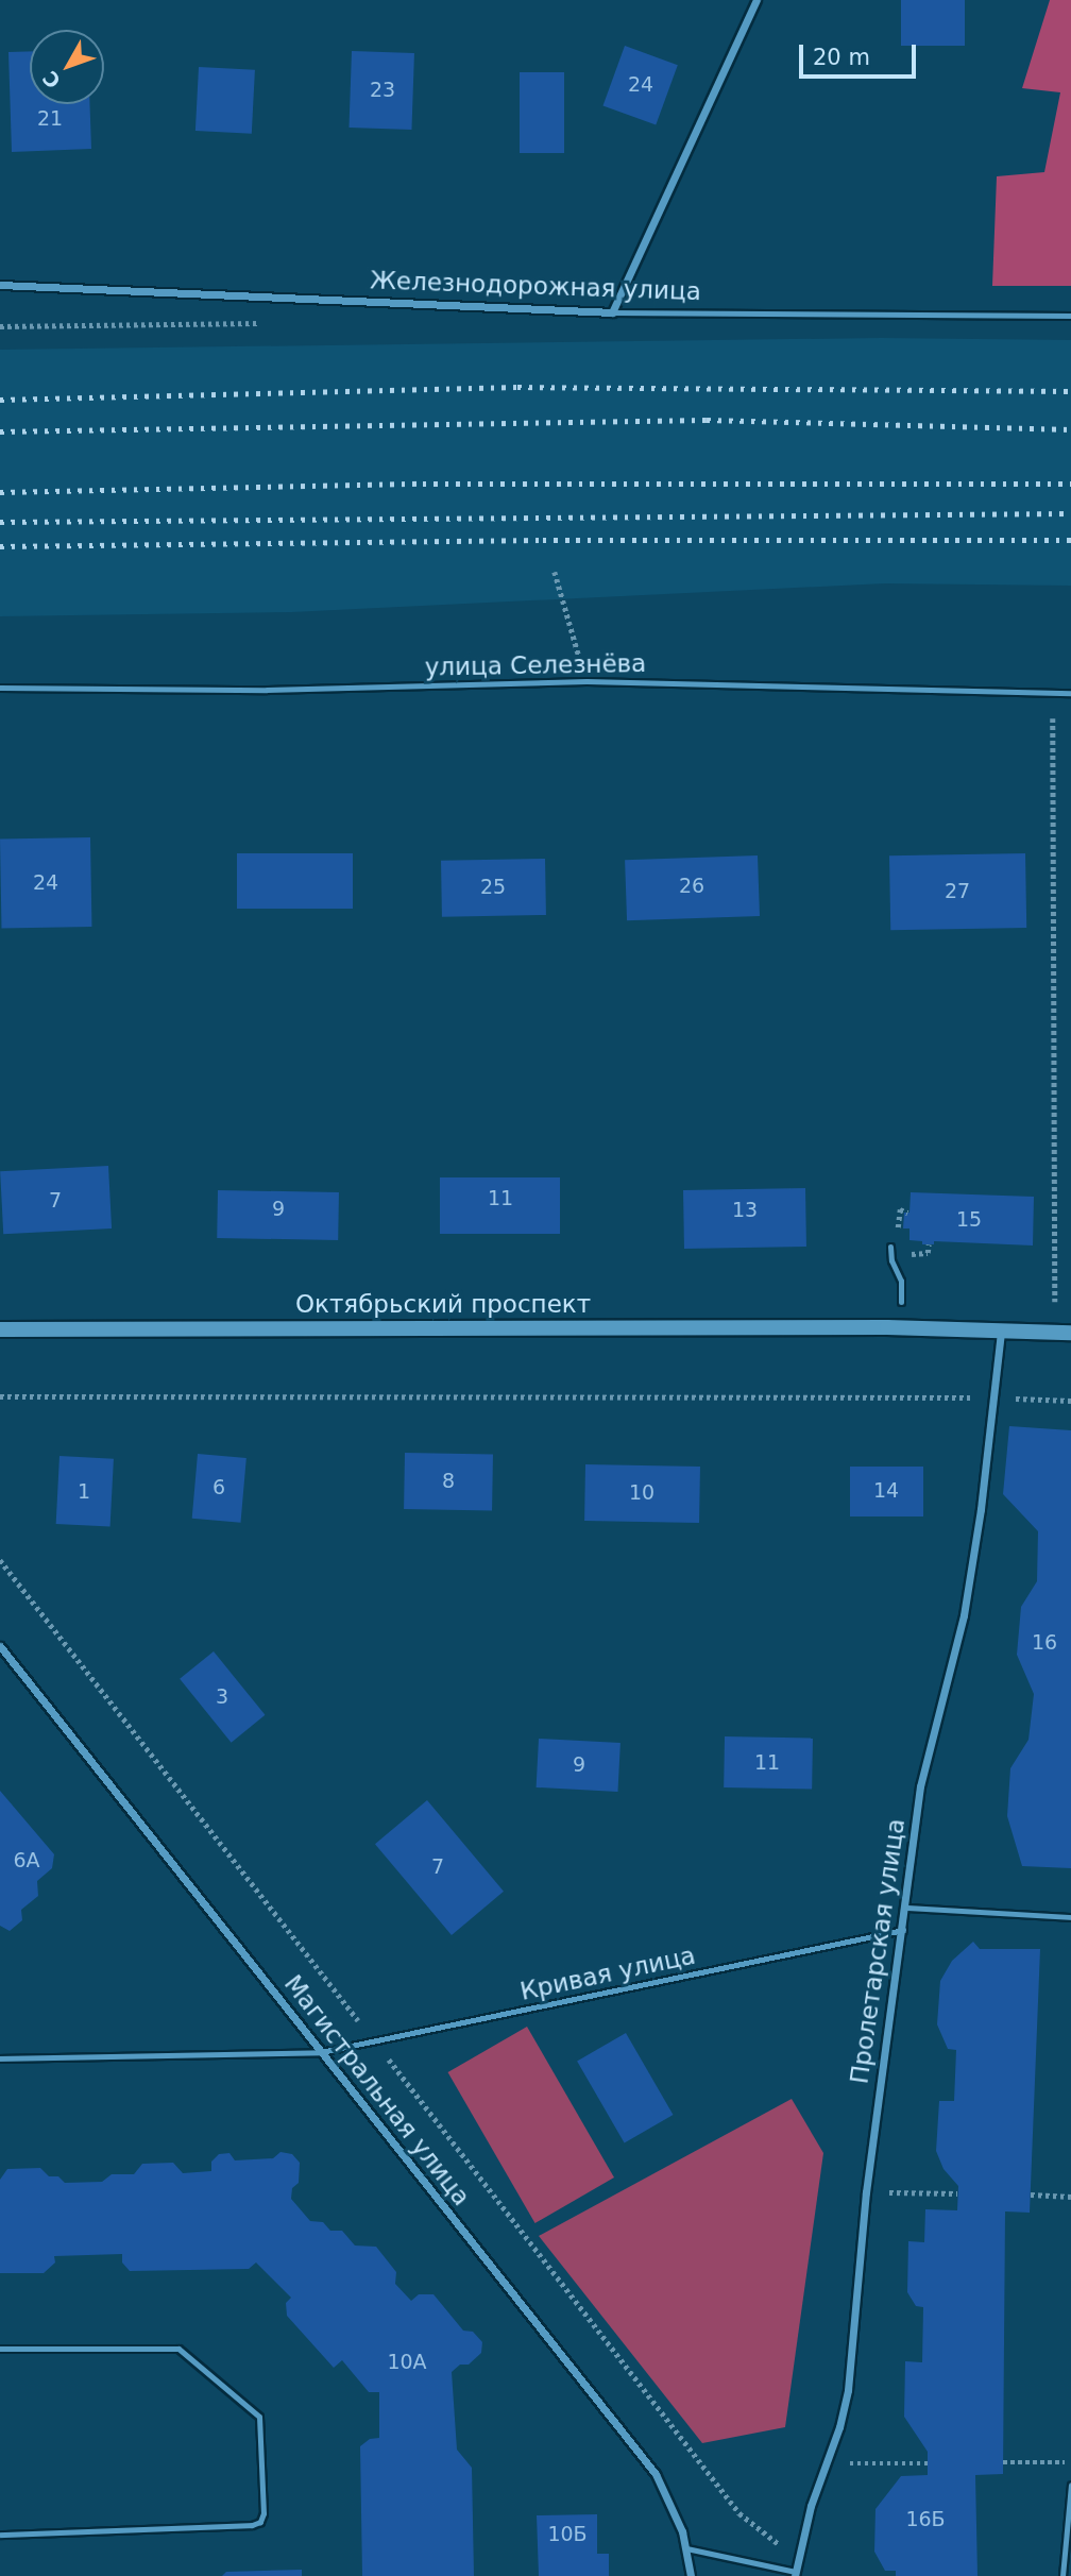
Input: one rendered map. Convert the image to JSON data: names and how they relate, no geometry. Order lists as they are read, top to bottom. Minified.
{"streets":{"main road":["Октябрьский проспект"],"street":["Железнодорожная улица","Пролетарская улица","Магистральная улица"],"lane":["улица Селезнёва","Кривая улица"]},"crossings":[["Октябрьский проспект","Пролетарская улица"],["Пролетарская улица","Кривая улица"],["Кривая улица","Магистральная улица"]],"house_numbers":["24","23","21","24","26","25","27","11","7","9","13","15","8","6","14","1","10","16","3","11","9","6А","7","10А","16Б","10Б"],"scale_bar":"20 m","north":"bottom left"}
